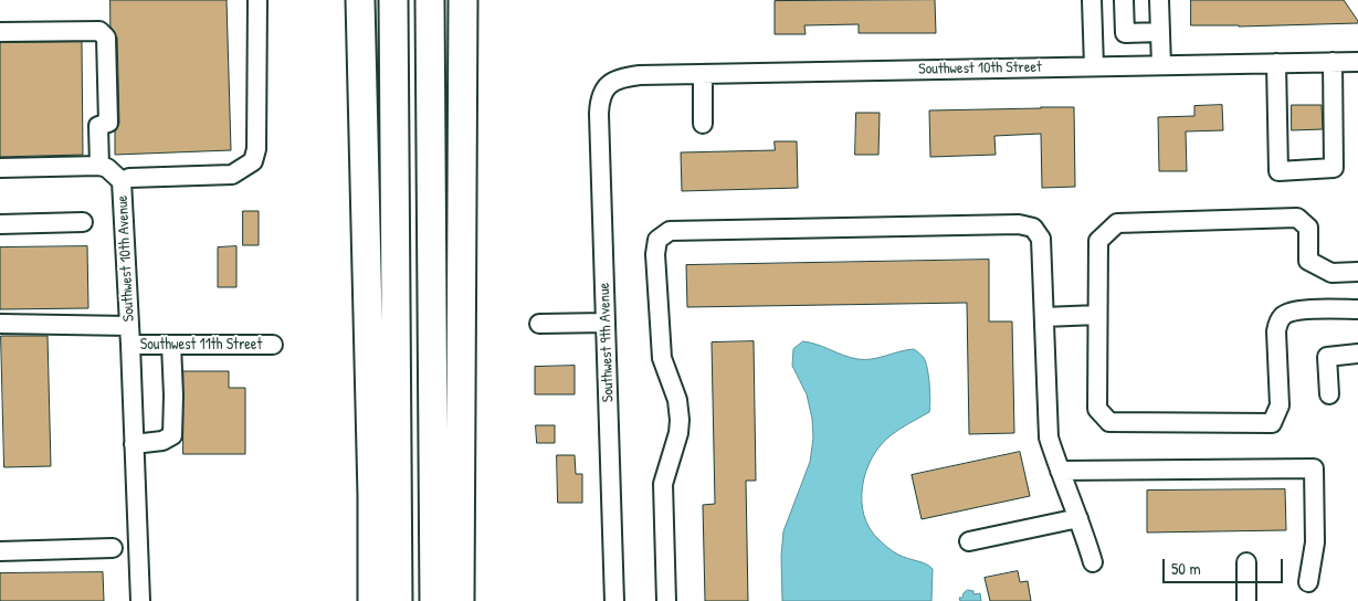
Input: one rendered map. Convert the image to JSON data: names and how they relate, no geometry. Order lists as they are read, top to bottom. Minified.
{"streets":{"street":["Southwest 10th Street","Southwest 10th Avenue","Southwest 9th Avenue","Southwest 11th Street"]},"crossings":[["Southwest 10th Street","Southwest 9th Avenue"],["Southwest 10th Avenue","Southwest 11th Street"]],"scale_bar":"50 m"}
